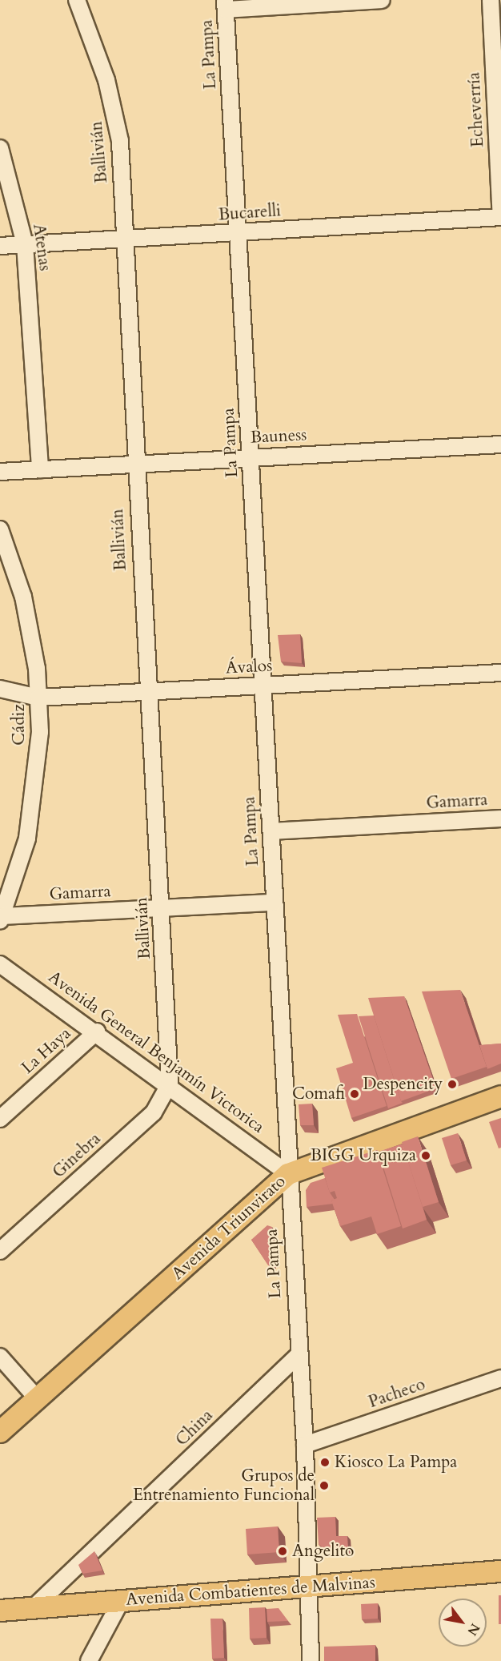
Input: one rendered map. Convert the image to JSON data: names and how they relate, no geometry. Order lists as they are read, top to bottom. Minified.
{"streets":{"main road":["Avenida Triunvirato","Avenida Combatientes de Malvinas"],"street":["La Pampa","Echeverría","Ballivián","Bucarelli","Atenas","Bauness","Ávalos","Cádiz","Gamarra","La Haya","Avenida General Benjamín Victorica","Ginebra","Pacheco","China"]},"crossings":[["La Pampa","Bucarelli"],["La Pampa","Bauness"],["La Pampa","Ávalos"],["La Pampa","Gamarra"],["La Pampa","Avenida General Benjamín Victorica"],["La Pampa","Avenida Triunvirato"],["La Pampa","Pacheco"],["La Pampa","China"],["La Pampa","Avenida Combatientes de Malvinas"],["Echeverría","Bucarelli"],["Ballivián","Bucarelli"],["Ballivián","Bauness"],["Ballivián","Ávalos"],["Ballivián","Gamarra"],["Ballivián","Avenida General Benjamín Victorica"],["Ballivián","Ginebra"],["Bucarelli","Atenas"],["Atenas","Bauness"],["Ávalos","Cádiz"],["Cádiz","Gamarra"],["La Haya","Avenida General Benjamín Victorica"],["Avenida General Benjamín Victorica","Ginebra"],["Avenida General Benjamín Victorica","Avenida Triunvirato"],["China","Avenida Combatientes de Malvinas"]],"places":["Despencity","Comafi","BIGG Urquiza","Kiosco La Pampa","Grupos de Entrenamiento Funcional","Angelito"],"north":"bottom right"}
